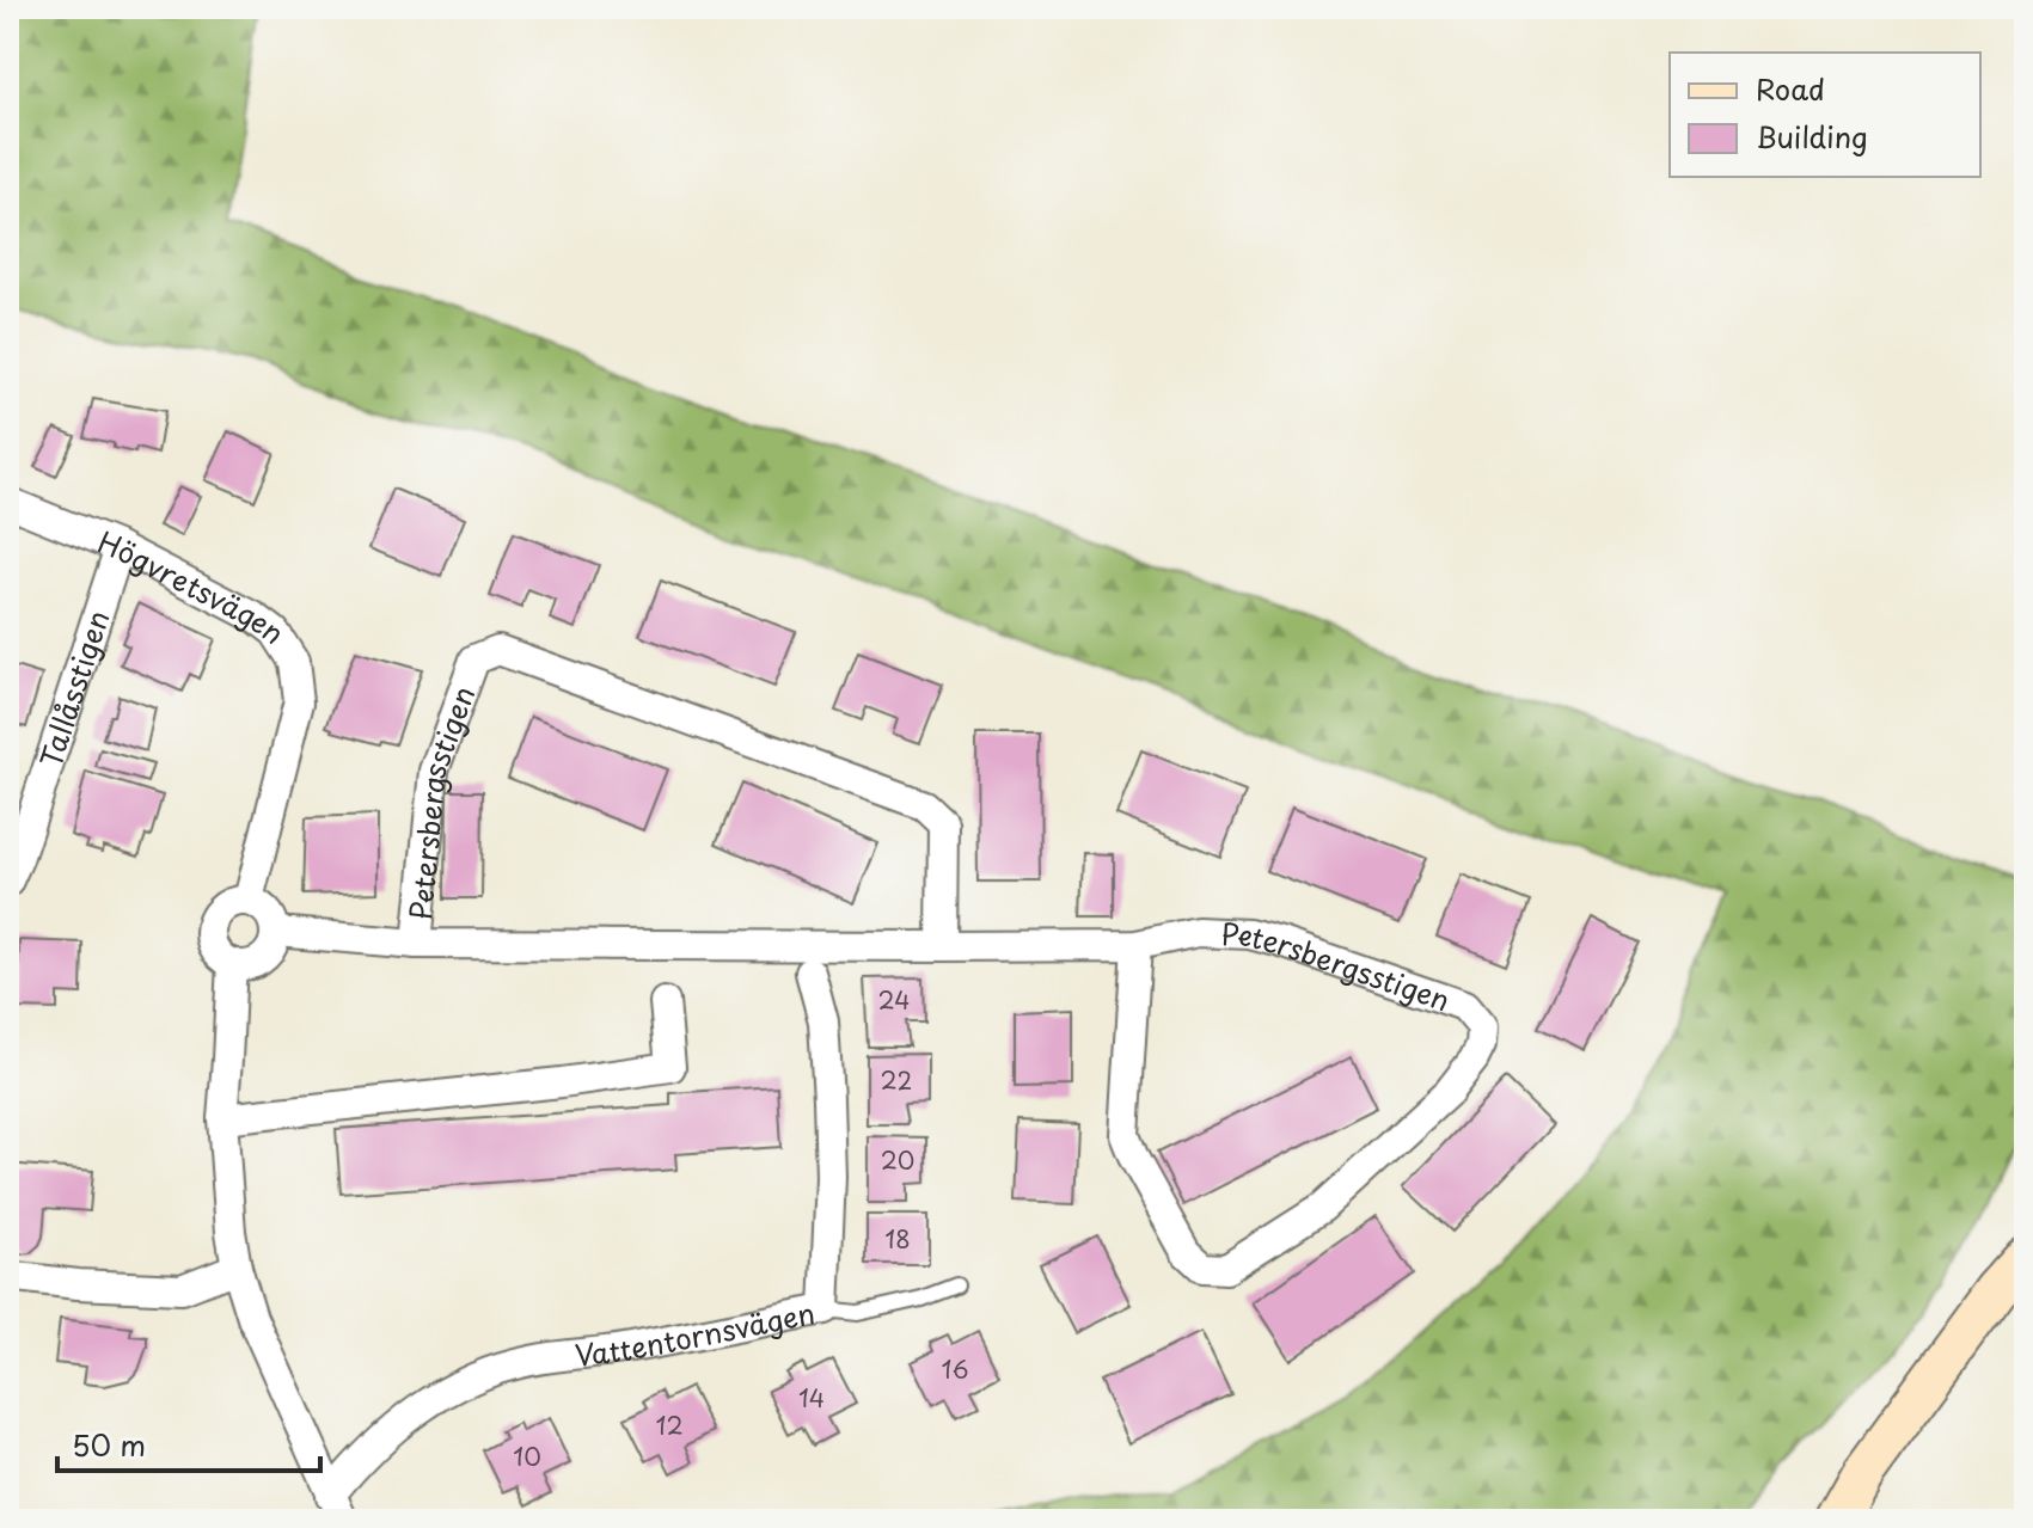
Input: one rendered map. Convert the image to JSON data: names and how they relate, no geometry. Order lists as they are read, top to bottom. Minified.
{"streets":{"street":["Högvretsvägen","Tallåsstigen","Petersbergsstigen","Vattentornsvägen"]},"crossings":[["Högvretsvägen","Tallåsstigen"],["Högvretsvägen","Petersbergsstigen"]],"house_numbers":["24","22","20","18","16","14","12","10"],"legend":["Road","Building"],"scale_bar":"50 m"}
